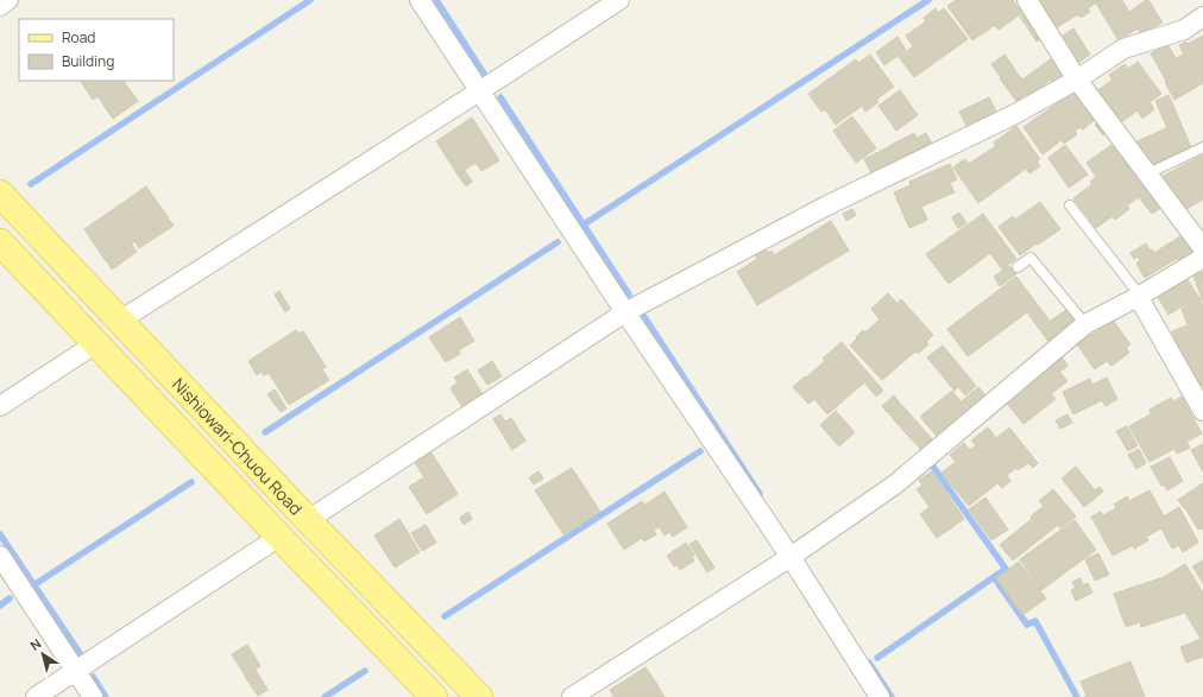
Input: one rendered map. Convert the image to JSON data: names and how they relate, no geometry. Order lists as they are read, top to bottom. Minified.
{"streets":{"main road":["Nishiowari-Chuou Road"]},"legend":["Road","Building"],"north":"top left"}
